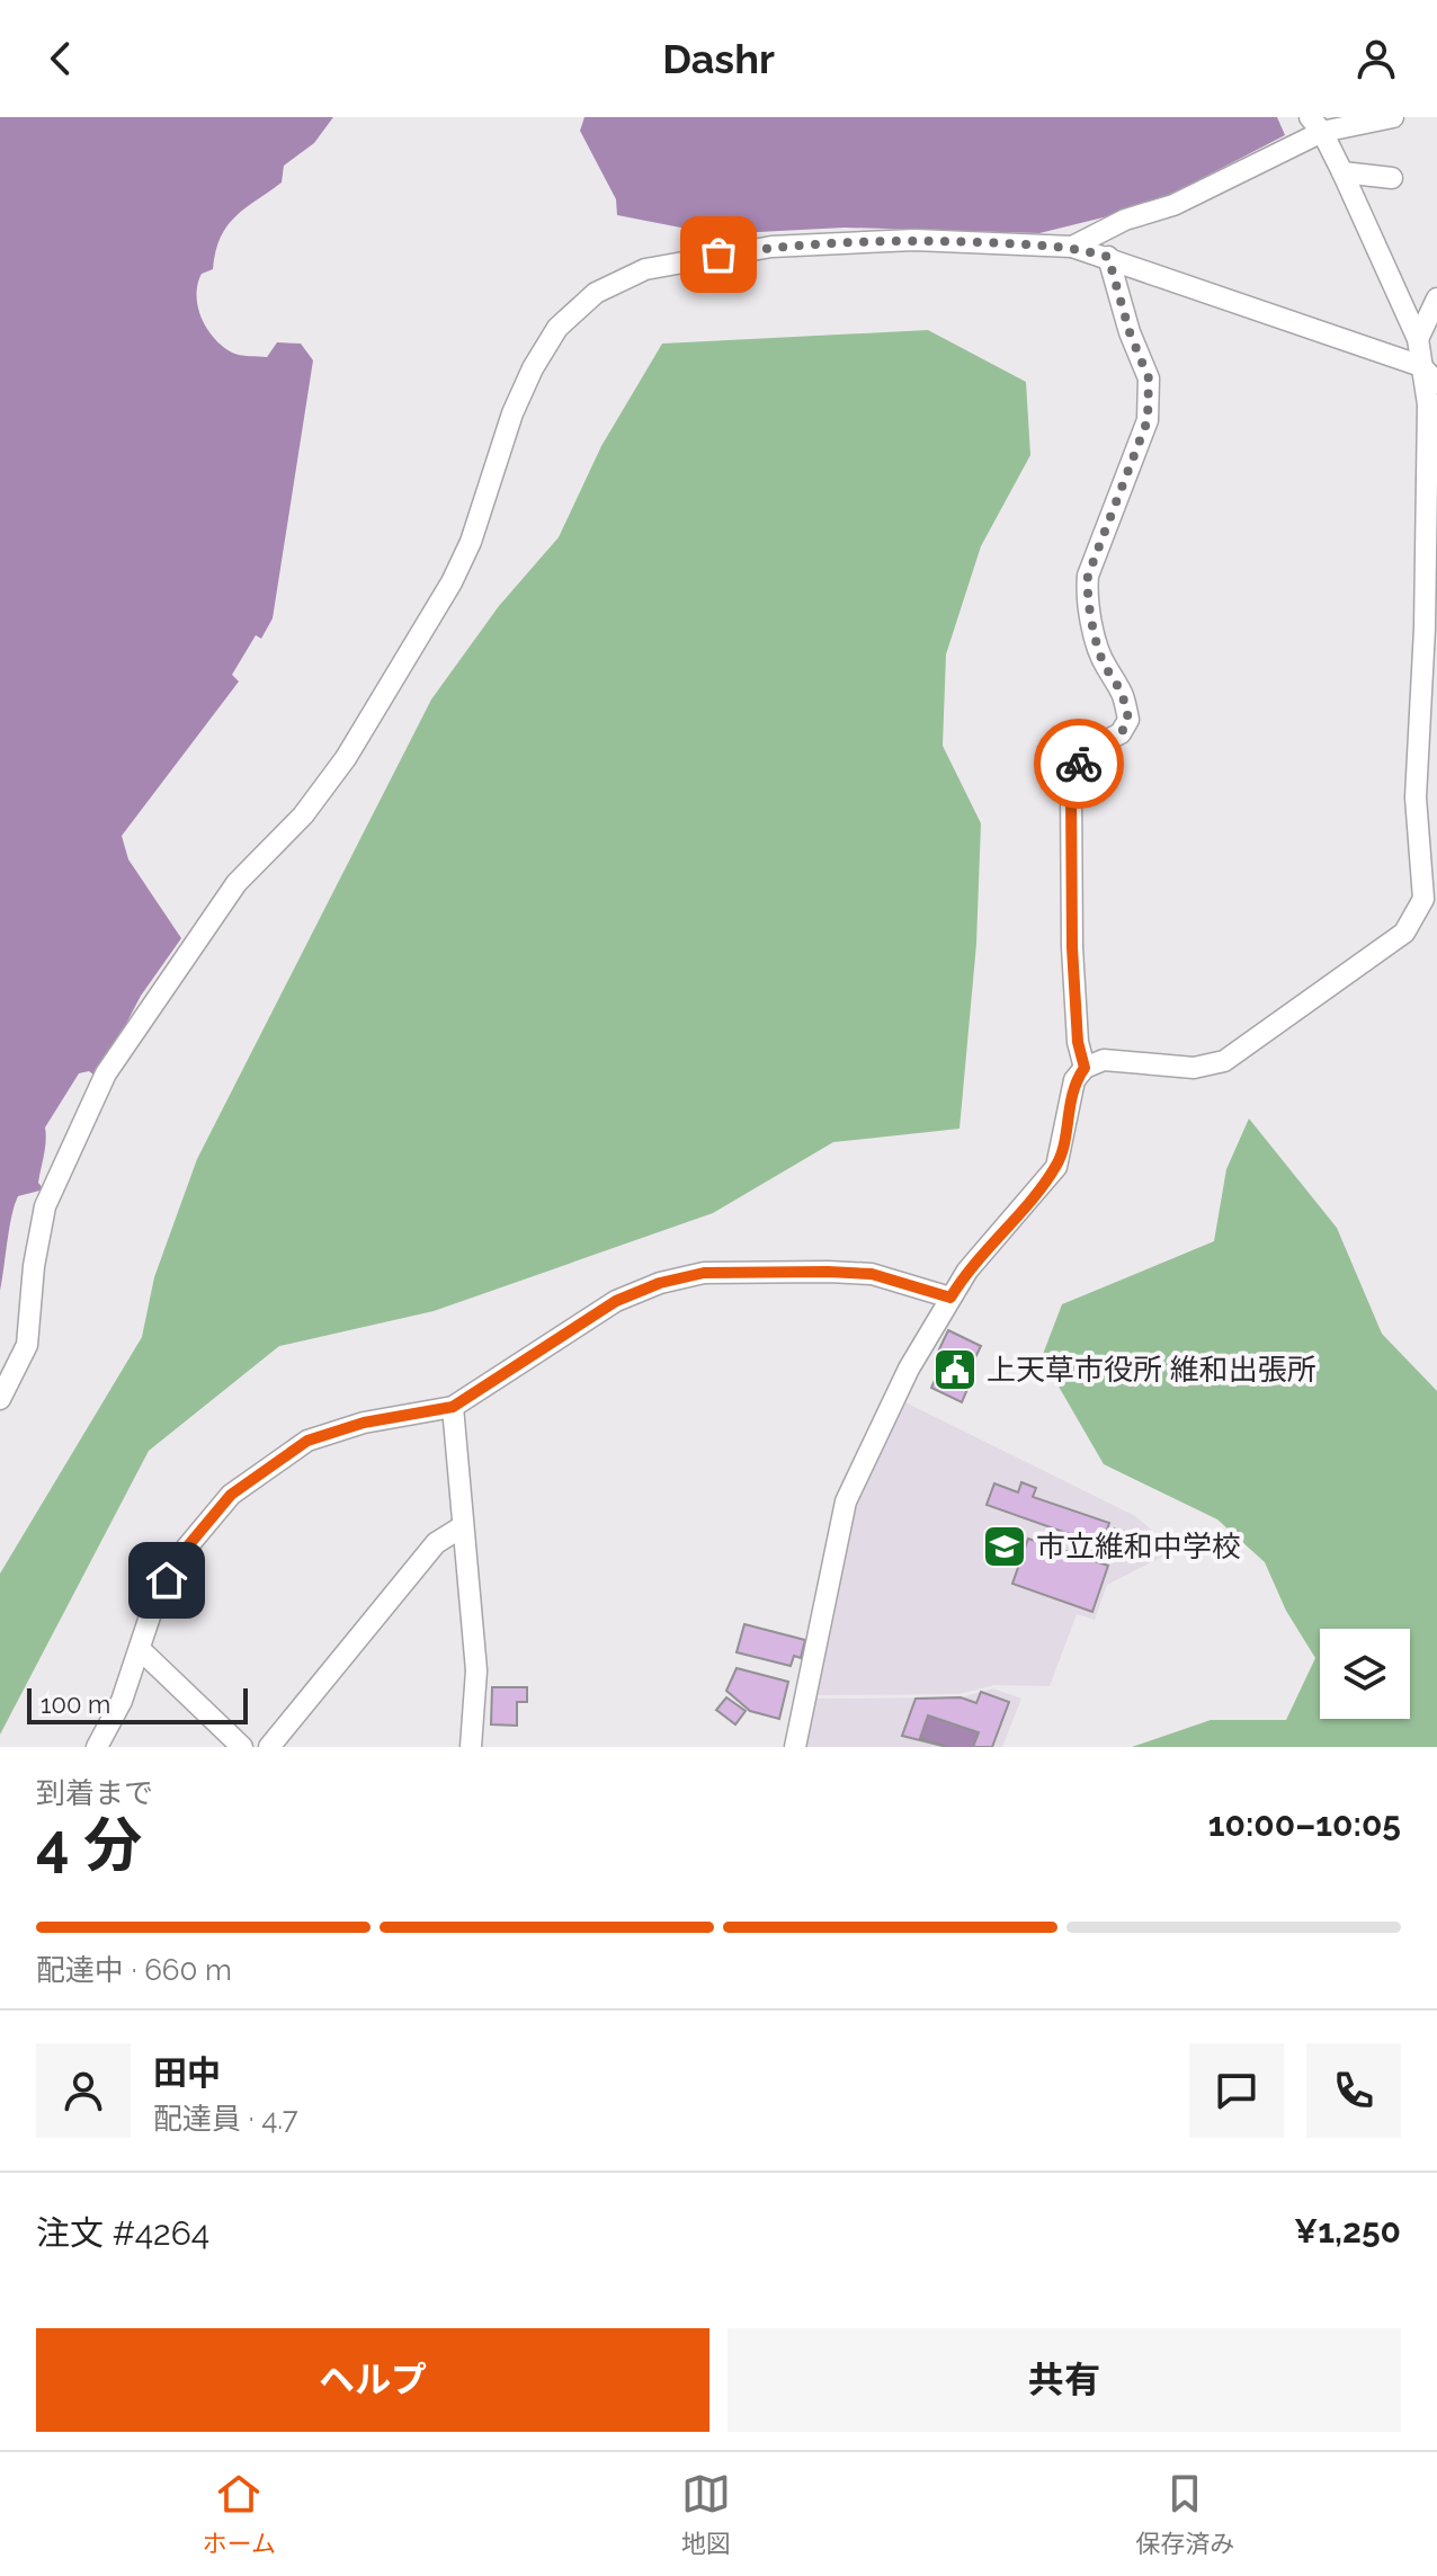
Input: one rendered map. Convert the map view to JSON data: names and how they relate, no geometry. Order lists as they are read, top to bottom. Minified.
{"places":{"public building":["上天草市役所 維和出張所"],"school or university":["市立維和中学校"]},"scale_bar":"100 m","page":{"header":"Dashr","scale":"100 m","heading":["4 分","到着まで","10:00–10:05"],"panel":["田中","配達員 · 4.7","注文 #4264","¥1,250"],"bar":"配達中 · 660 m","buttons":["ヘルプ","共有"],"tabs":["ホーム","地図","保存済み"]}}
